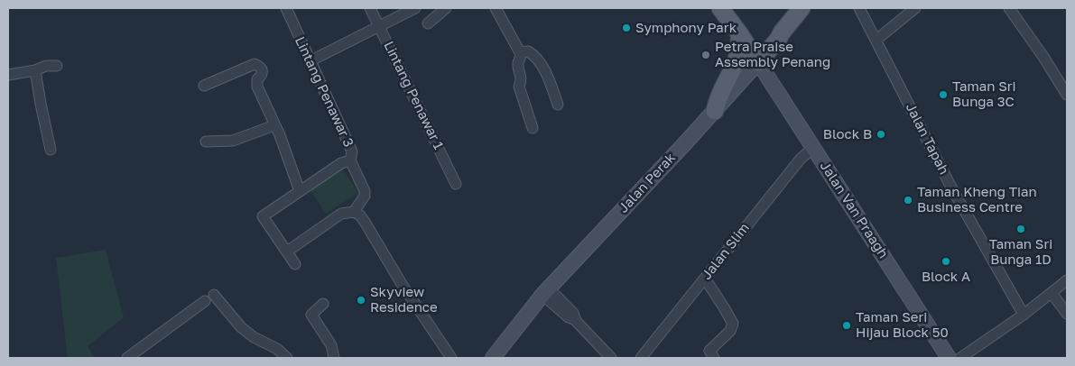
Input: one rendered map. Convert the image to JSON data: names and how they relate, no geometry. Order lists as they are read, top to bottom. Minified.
{"streets":{"main road":["Jalan Perak","Jalan Van Praagh"],"street":["Lintang Penawar 3","Lintang Penawar 1","Jalan Tapah","Jalan Slim"]},"crossings":[["Jalan Perak","Jalan Van Praagh"],["Jalan Van Praagh","Jalan Slim"]],"places":["Symphony Park","Petra Praise Assembly Penang","Taman Sri Bunga 3C","Block B","Taman Kheng Tian Business Centre","Taman Sri Bunga 1D","Block A","Skyview Residence","Taman Seri Hijau Block 50"]}
